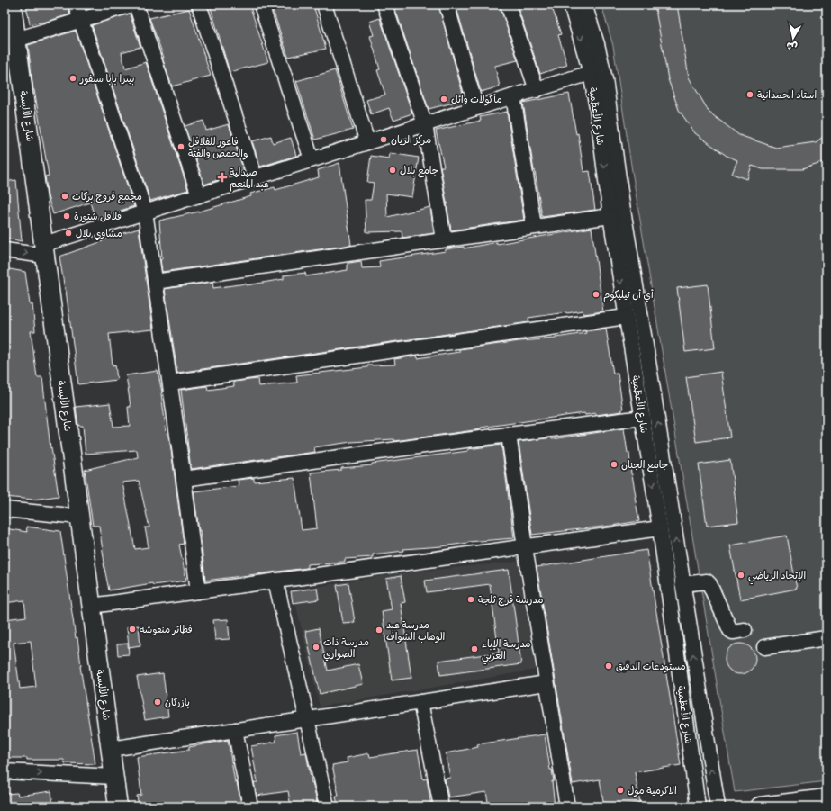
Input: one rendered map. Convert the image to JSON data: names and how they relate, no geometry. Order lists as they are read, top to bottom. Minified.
{"streets":{"main road":["شارع الألبسة"],"street":["شارع الأعظمية"]},"places":{"other":["بيتزا بابا سنفور","استاد الحمدانية","مأكولات وائل","مركز الريان","فاعور للفلافل والحمص والفتة","جامع بلال","مجمع فروج بركات","فلافل شتورة","مشاوي بلال","أي أن تيليكوم","جامع الجنان","الإتحاد الرياضي","مدرسة فرج ثلجة","فطائر منقوشة","مدرسة عبد الوهاب الشواف","مدرسة ذات الصواري","مدرسة الإباء العربي","مستودعات الدقيق","بازركان","الاكرمية مول"],"health":["صيدلية عبد المنعم"]},"north":"bottom"}
